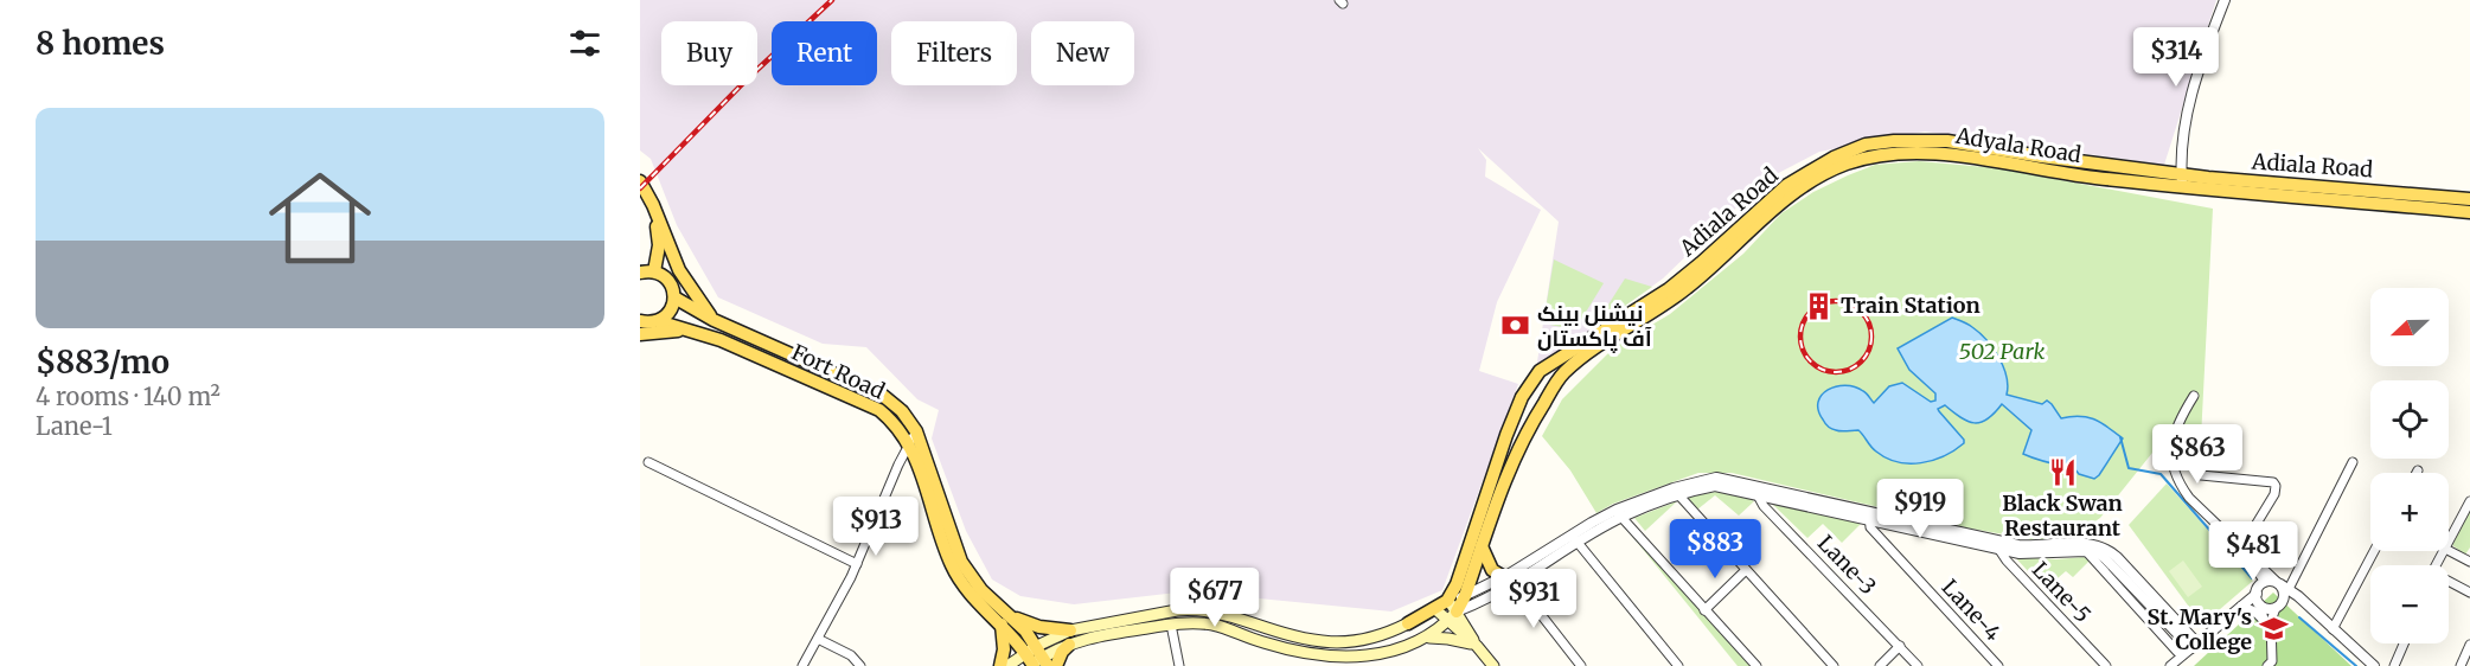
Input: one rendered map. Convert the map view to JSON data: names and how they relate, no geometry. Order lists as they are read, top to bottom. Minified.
{"streets":{"main road":["Adyala Road","Adiala Road","Fort Road"],"street":["Lane-3","Lane-5","Lane-4"]},"crossings":[["Adyala Road","Adiala Road"]],"parks":["502 Park"],"places":{"building":["Train Station"],"bank":["نیشنل بینک آف پاکستان"],"restaurant":["Black Swan Restaurant"],"school or university":["St. Mary's College"]},"north":"left","page":{"heading":"8 homes","chip":["Buy","Rent","Filters","New"],"price":["$314","$863","$919","$913","$883","$481","$677","$931"],"list":[{"name":"$883/mo","note":"4 rooms · 140 m² · Lane-1"}],"map_buttons":["+","−"]}}
